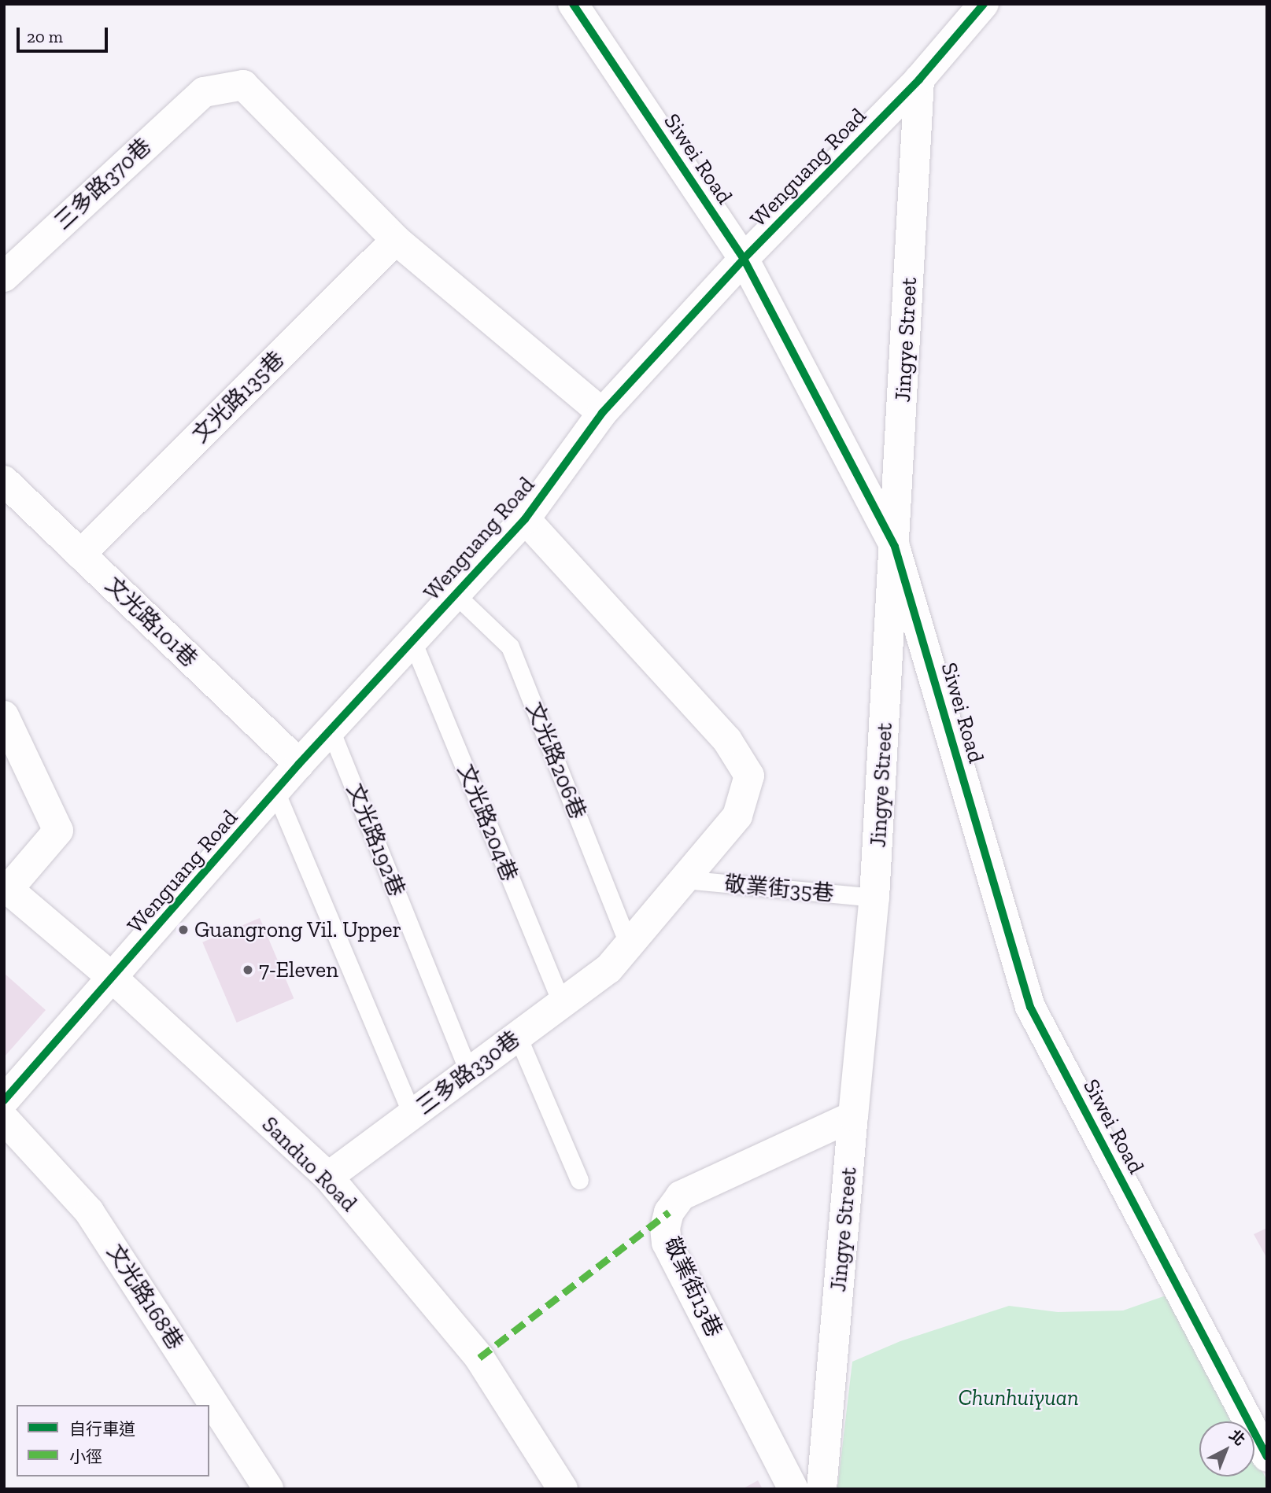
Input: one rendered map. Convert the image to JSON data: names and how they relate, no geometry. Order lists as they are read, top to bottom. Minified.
{"streets":{"street":["Siwei Road","Wenguang Road","三多路370巷","Jingye Street","文光路135巷","文光路101巷","三多路330巷","Sanduo Road","敬業街13巷","文光路168巷"],"lane":["文光路206巷","文光路204巷","文光路192巷","敬業街35巷"]},"crossings":[["Siwei Road","Wenguang Road"],["Siwei Road","Jingye Street"],["Wenguang Road","Jingye Street"],["Wenguang Road","文光路101巷"],["Wenguang Road","文光路206巷"],["Wenguang Road","文光路204巷"],["Wenguang Road","文光路192巷"],["Wenguang Road","三多路330巷"],["Wenguang Road","Sanduo Road"],["三多路370巷","文光路135巷"],["Jingye Street","敬業街35巷"],["Jingye Street","敬業街13巷"],["文光路135巷","文光路101巷"],["文光路206巷","三多路330巷"],["文光路204巷","三多路330巷"],["文光路192巷","三多路330巷"],["敬業街35巷","三多路330巷"],["三多路330巷","Sanduo Road"]],"parks":["Chunhuiyuan"],"places":["Guangrong Vil. Upper","7-Eleven"],"legend":["自行車道","小徑"],"scale_bar":"20 m","north":"top right"}
